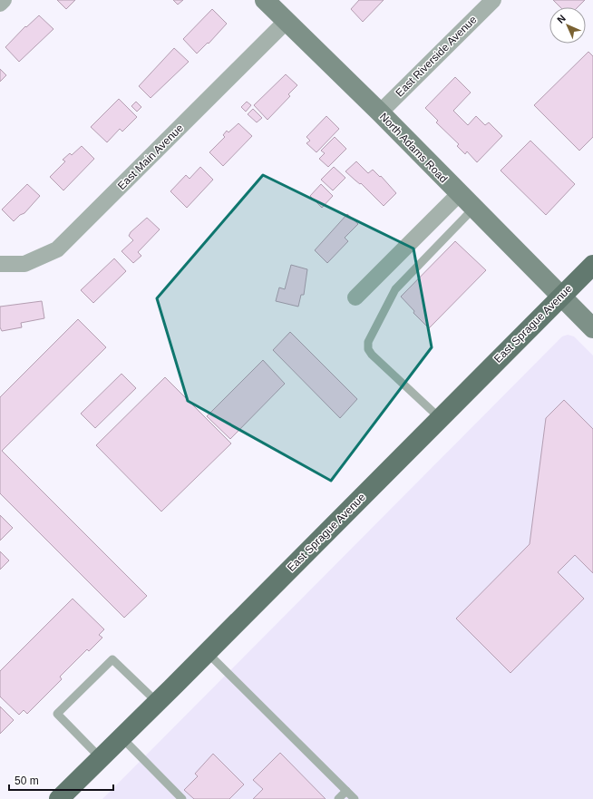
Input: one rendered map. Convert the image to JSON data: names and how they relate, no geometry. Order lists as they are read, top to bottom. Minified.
{"streets":{"main road":["East Sprague Avenue"],"street":["East Riverside Avenue","North Adams Road","East Main Avenue"]},"crossings":[["East Riverside Avenue","North Adams Road"],["North Adams Road","East Main Avenue"],["North Adams Road","East Sprague Avenue"]],"scale_bar":"50 m","north":"top left"}
